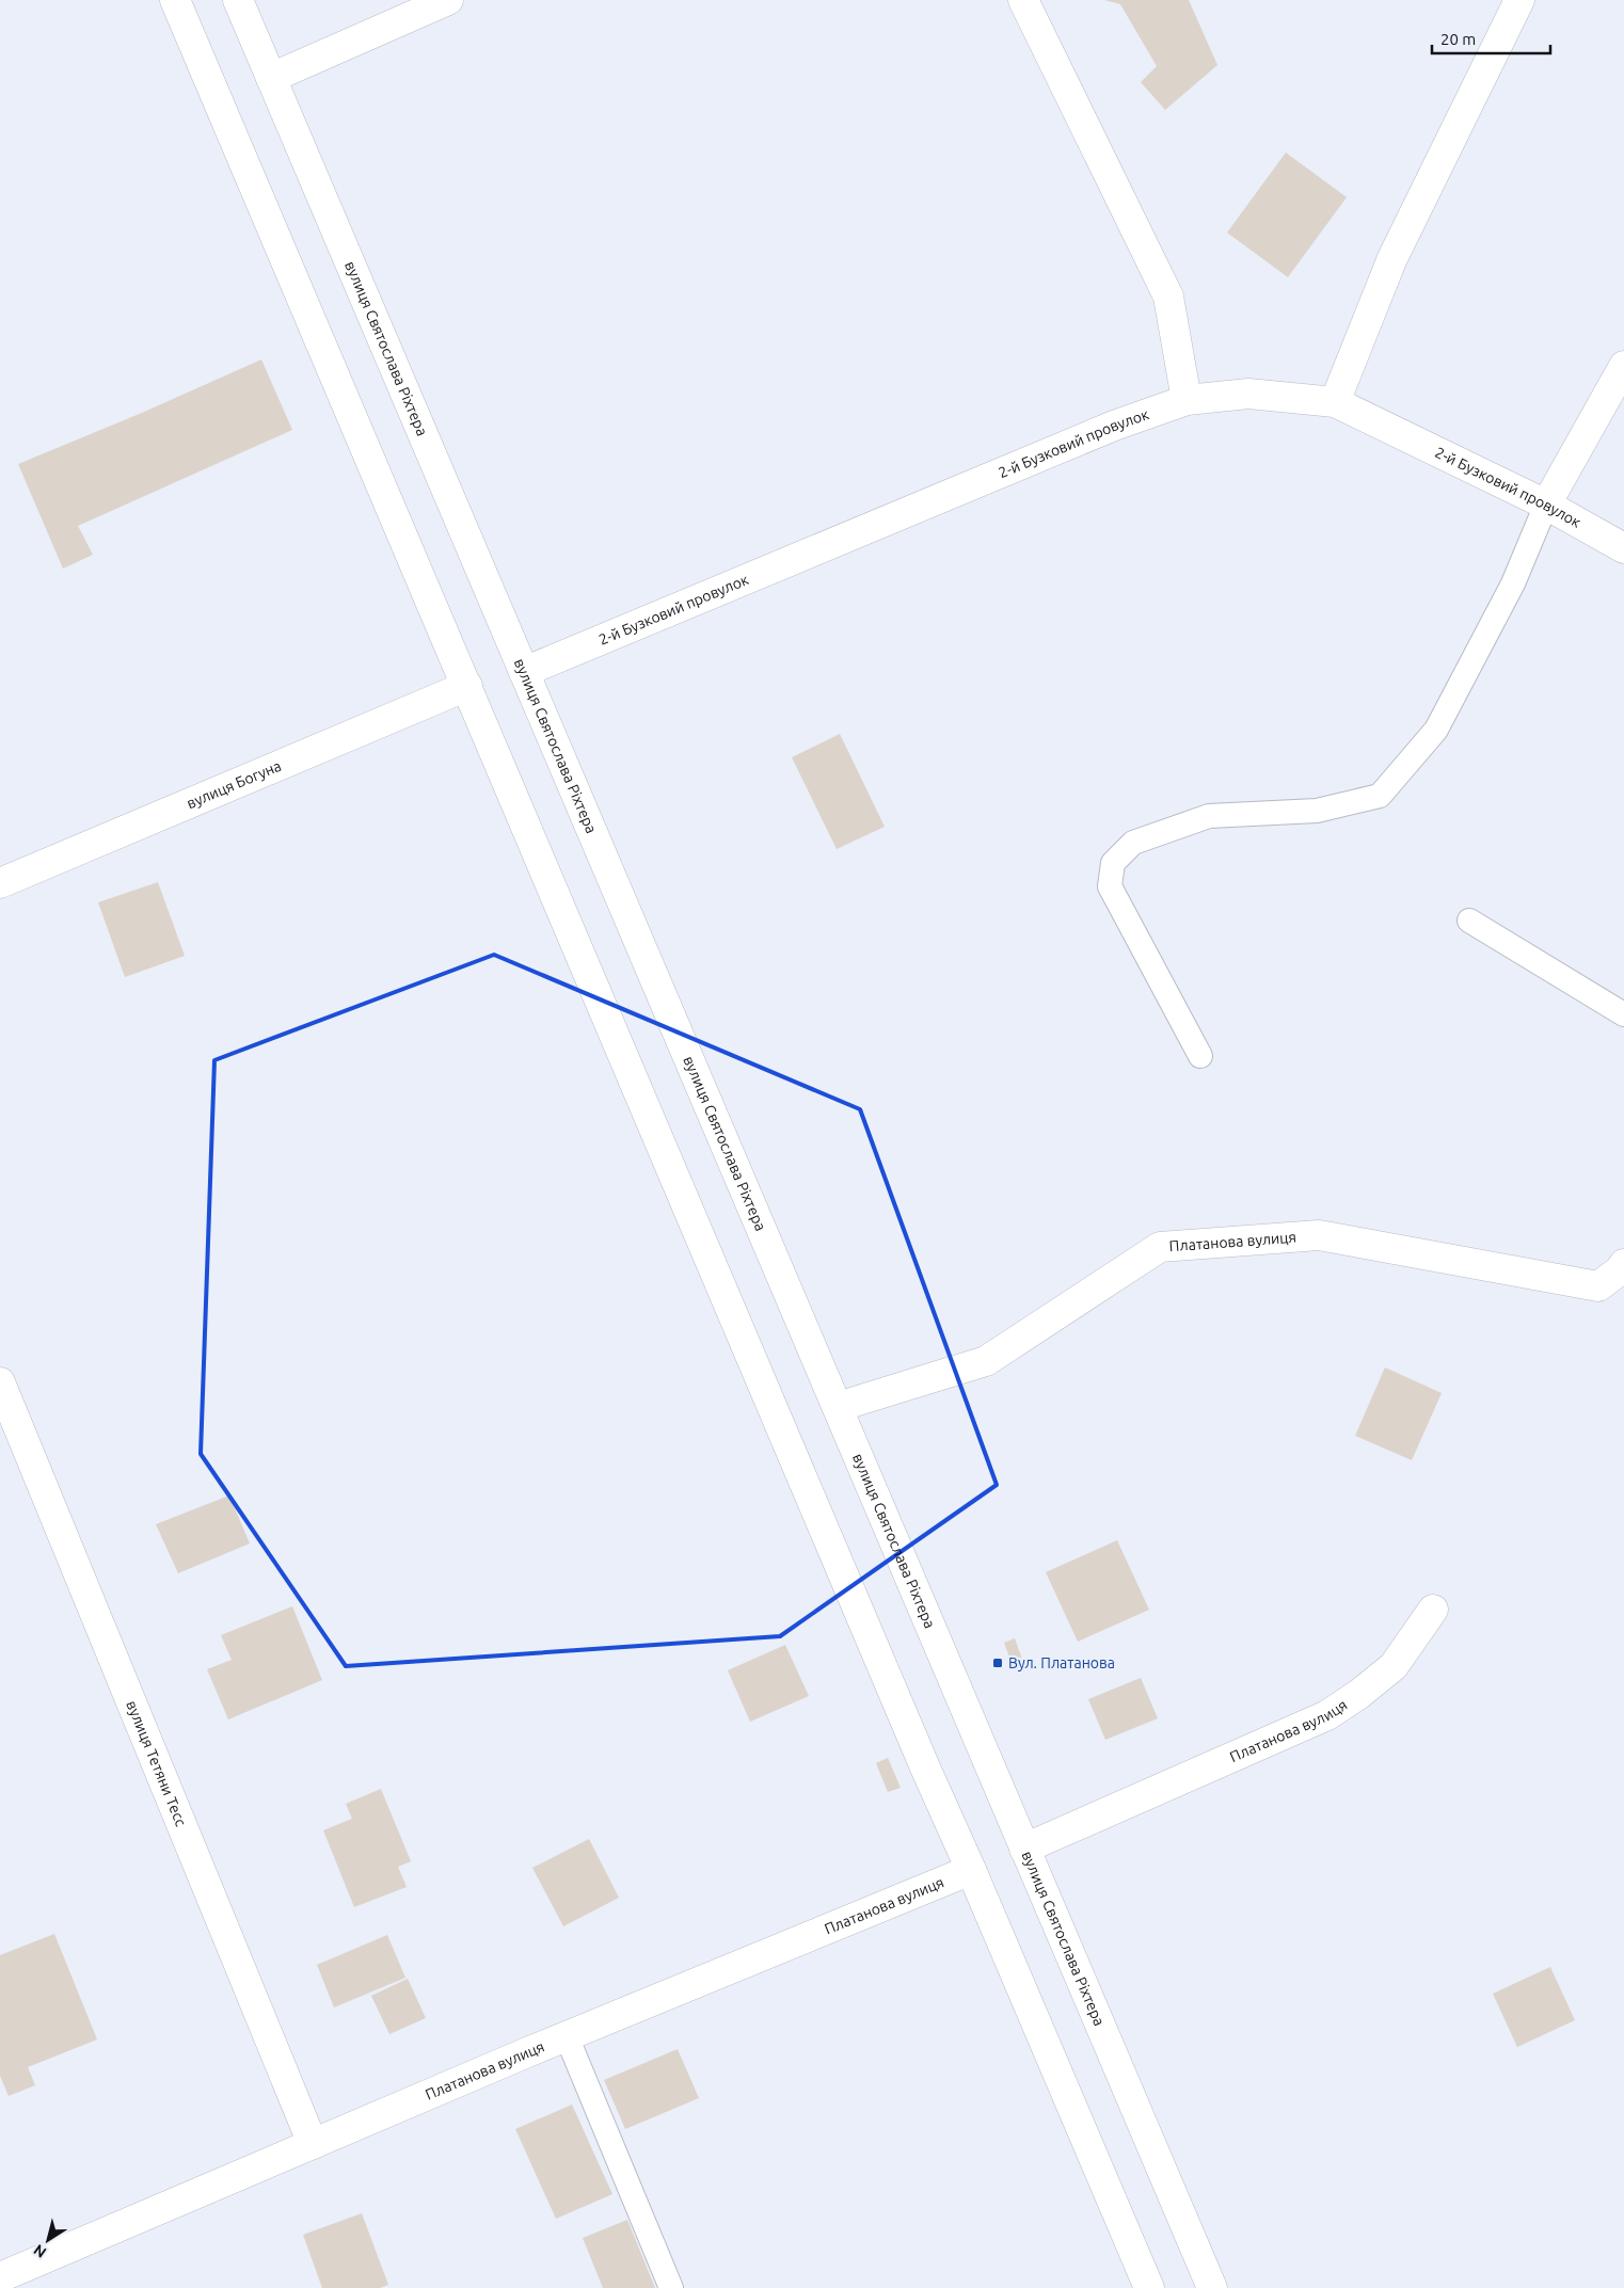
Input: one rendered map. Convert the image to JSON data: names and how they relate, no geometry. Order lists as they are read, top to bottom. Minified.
{"streets":{"street":["вулиця Святослава Ріхтера","2-й Бузковий провулок","вулиця Богуна","Платанова вулиця","вулиця Тетяни Тесс"]},"crossings":[["вулиця Святослава Ріхтера","2-й Бузковий провулок"],["вулиця Святослава Ріхтера","Платанова вулиця"],["Платанова вулиця","вулиця Тетяни Тесс"]],"places":{"transit":["Вул. Платанова"]},"scale_bar":"20 m","north":"bottom left"}
